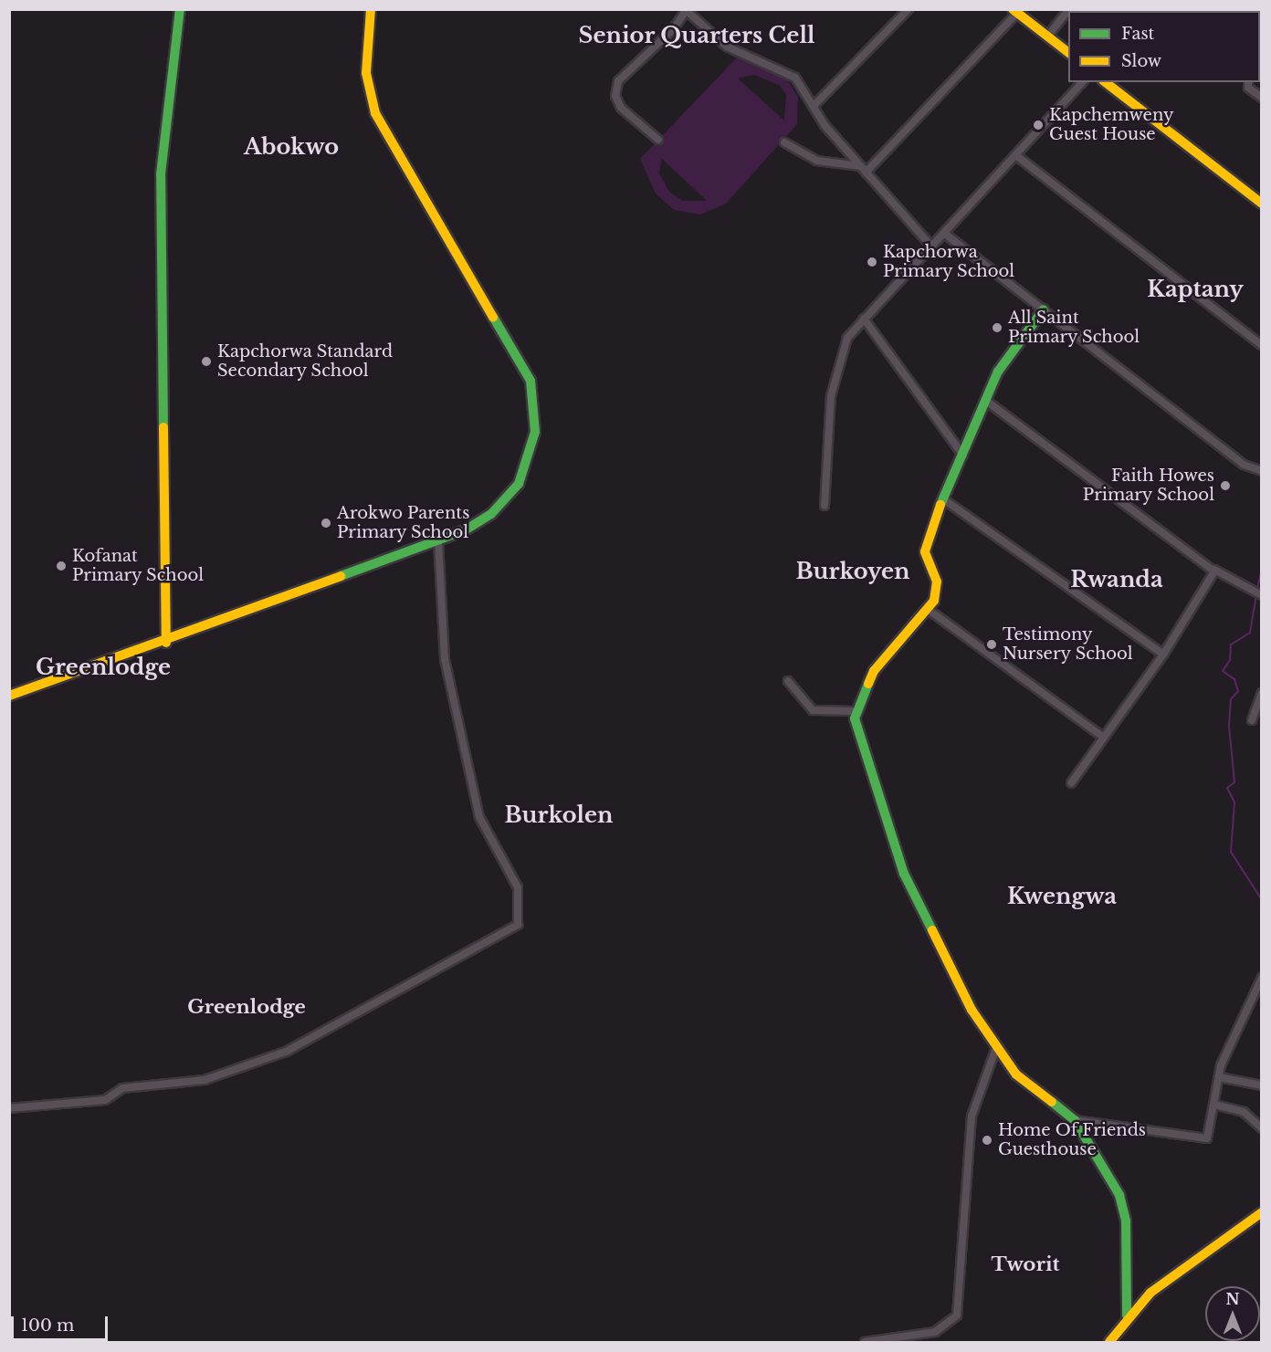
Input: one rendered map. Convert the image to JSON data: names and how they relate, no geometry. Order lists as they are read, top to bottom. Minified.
{"districts":["Senior Quarters Cell","Abokwo","Kaptany","Burkoyen","Rwanda","Greenlodge","Burkolen","Kwengwa","Greenlodge","Tworit"],"places":["Kapchemweny Guest House","Kapchorwa Primary School","All Saint Primary School","Kapchorwa Standard Secondary School","Faith Howes Primary School","Arokwo Parents Primary School","Kofanat Primary School","Testimony Nursery School","Home Of Friends Guesthouse"],"legend":["Fast","Slow"],"scale_bar":"100 m","north":"top"}
